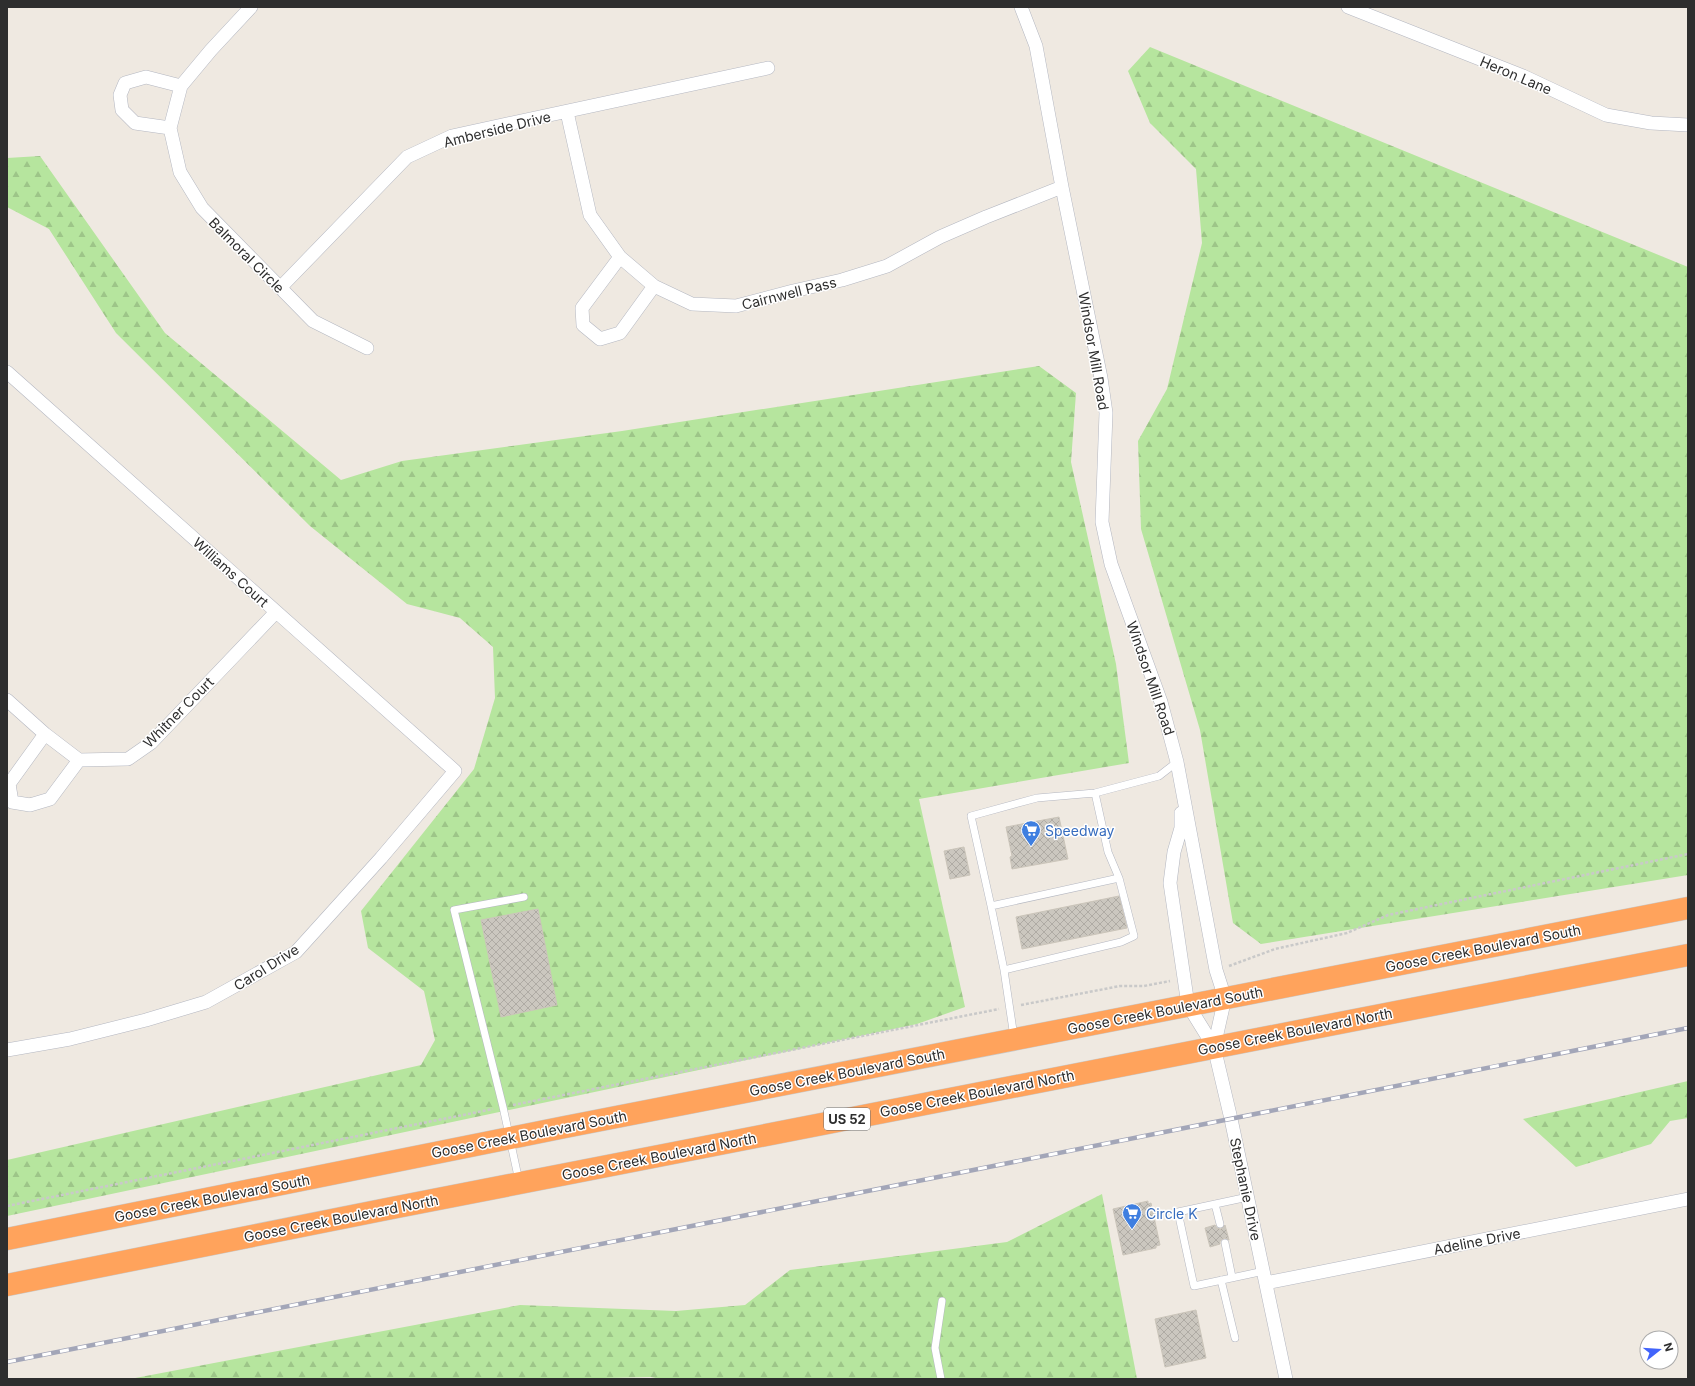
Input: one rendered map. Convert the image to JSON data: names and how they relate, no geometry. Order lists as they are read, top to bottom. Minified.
{"streets":{"highway":["Goose Creek Boulevard South","Goose Creek Boulevard North","US 52"],"street":["Heron Lane","Amberside Drive","Balmoral Circle","Cairnwell Pass","Windsor Mill Road","Williams Court","Whitner Court","Carol Drive","Stephanie Drive","Adeline Drive"]},"crossings":[["Amberside Drive","Balmoral Circle"],["Amberside Drive","Cairnwell Pass"],["Cairnwell Pass","Windsor Mill Road"],["Windsor Mill Road","Goose Creek Boulevard South"],["Windsor Mill Road","Stephanie Drive"],["Williams Court","Whitner Court"],["Williams Court","Carol Drive"],["Goose Creek Boulevard South","Stephanie Drive"],["Goose Creek Boulevard North","Stephanie Drive"],["Stephanie Drive","Adeline Drive"]],"places":{"supermarket":["Speedway","Circle K"]},"north":"right"}
